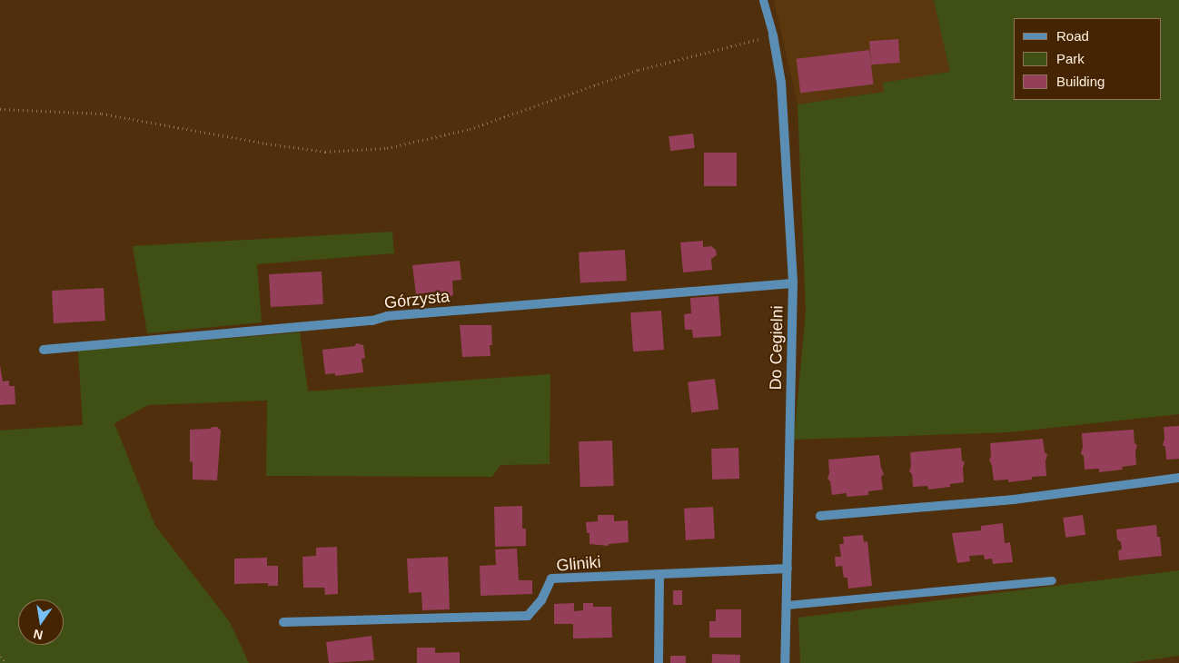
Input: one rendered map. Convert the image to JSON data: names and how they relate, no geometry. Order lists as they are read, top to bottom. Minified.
{"streets":{"street":["Górzysta","Do Cegielni","Gliniki"]},"crossings":[["Górzysta","Do Cegielni"],["Do Cegielni","Gliniki"]],"legend":["Road","Park","Building"],"north":"bottom"}
